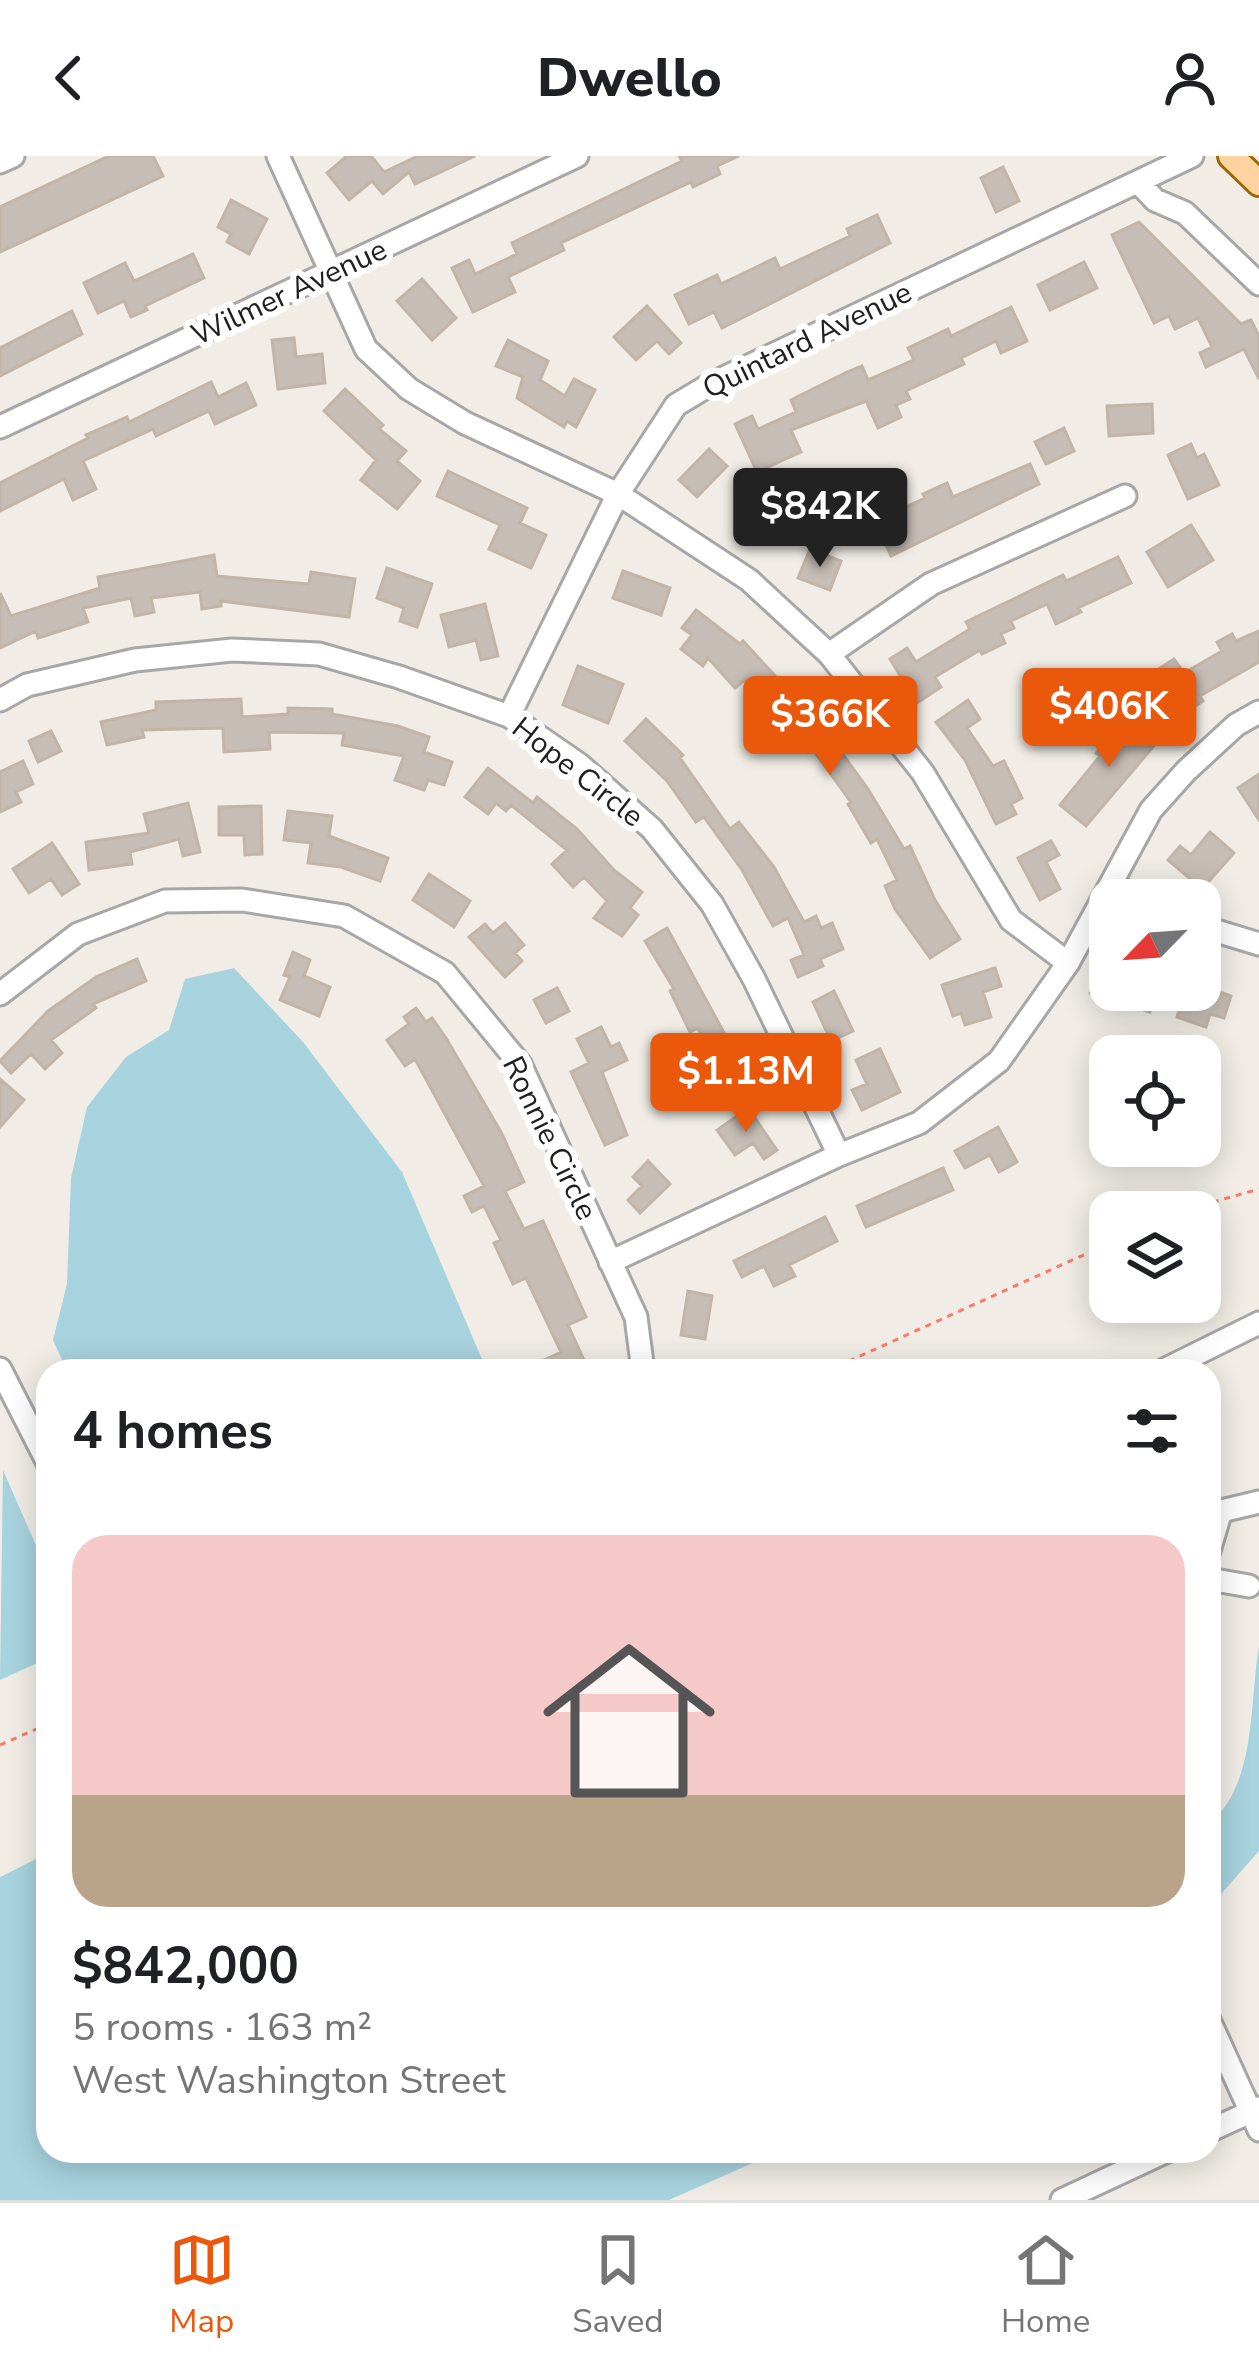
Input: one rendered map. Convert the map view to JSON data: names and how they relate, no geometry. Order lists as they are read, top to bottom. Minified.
{"streets":{"street":["Wilmer Avenue","Quintard Avenue","Hope Circle","Ronnie Circle"]},"crossings":[["Quintard Avenue","Hope Circle"]],"north":"bottom left","page":{"header":"Dwello","price":["$842K","$406K","$366K","$1.13M"],"heading":"4 homes","list":[{"name":"$842,000","note":"5 rooms · 163 m² · West Washington Street"}],"tabs":["Map","Saved","Home"]}}
